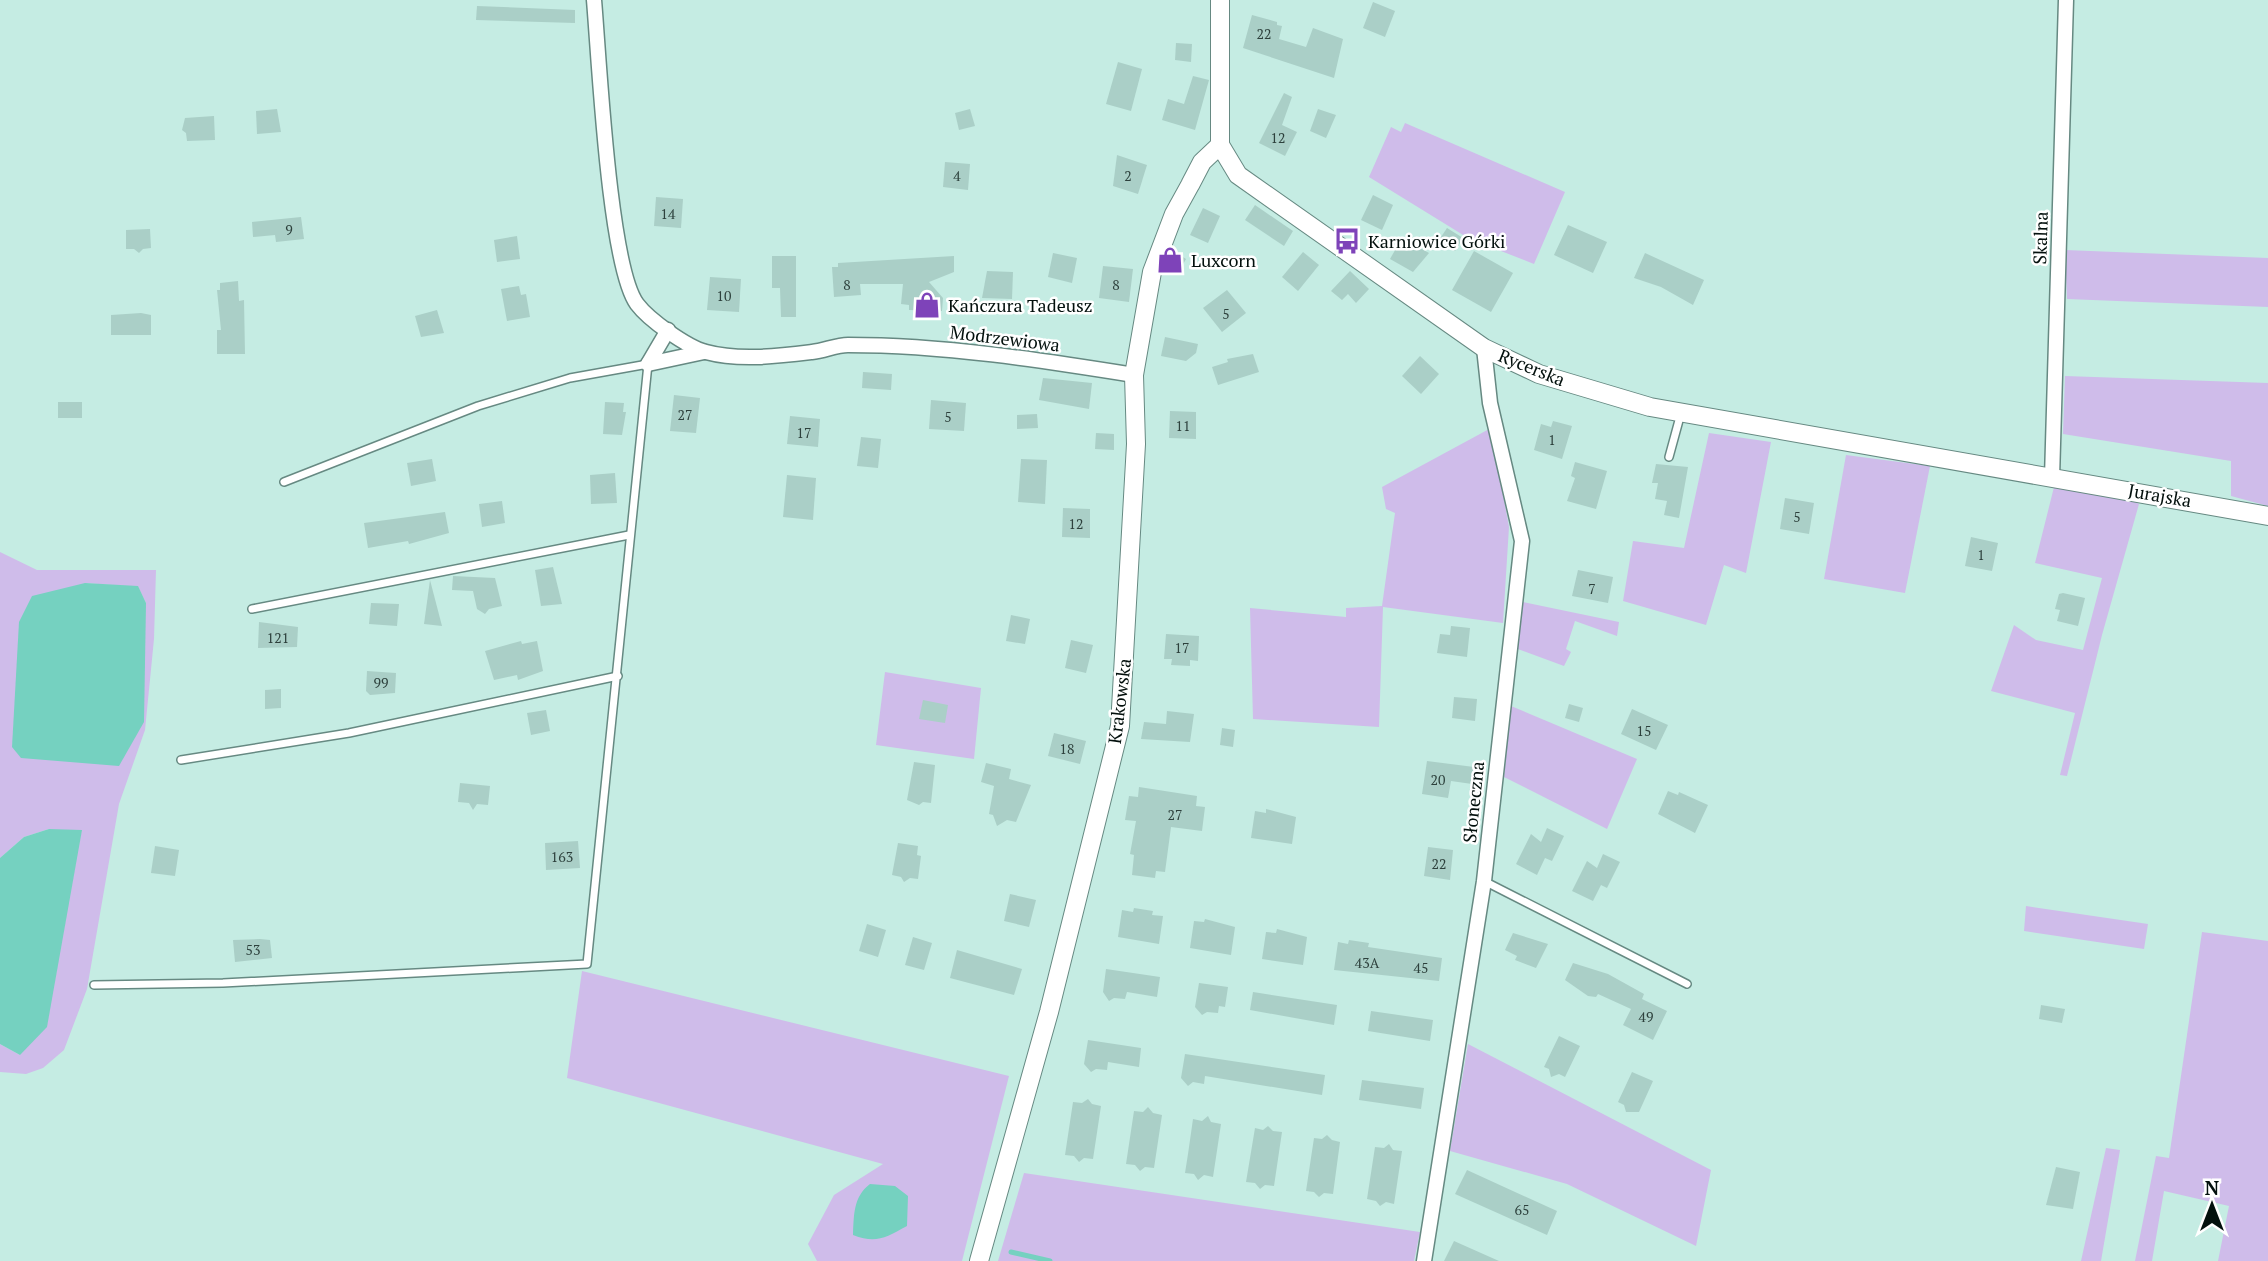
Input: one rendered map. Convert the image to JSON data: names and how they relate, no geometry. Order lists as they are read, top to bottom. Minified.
{"streets":{"street":["Skalna","Modrzewiowa","Rycerska","Jurajska","Krakowska","Słoneczna"]},"crossings":[["Skalna","Rycerska"],["Skalna","Jurajska"],["Modrzewiowa","Krakowska"],["Rycerska","Jurajska"],["Rycerska","Krakowska"],["Rycerska","Słoneczna"]],"places":{"bus stop":["Karniowice Górki"],"shop":["Luxcorn","Kańczura Tadeusz"]},"house_numbers":["22","12","4","2","14","9","8","8","10","5","27","5","11","17","1","5","12","1","7","121","17","99","15","18","20","27","163","22","53","43A","45","49","65"],"north":"top"}
